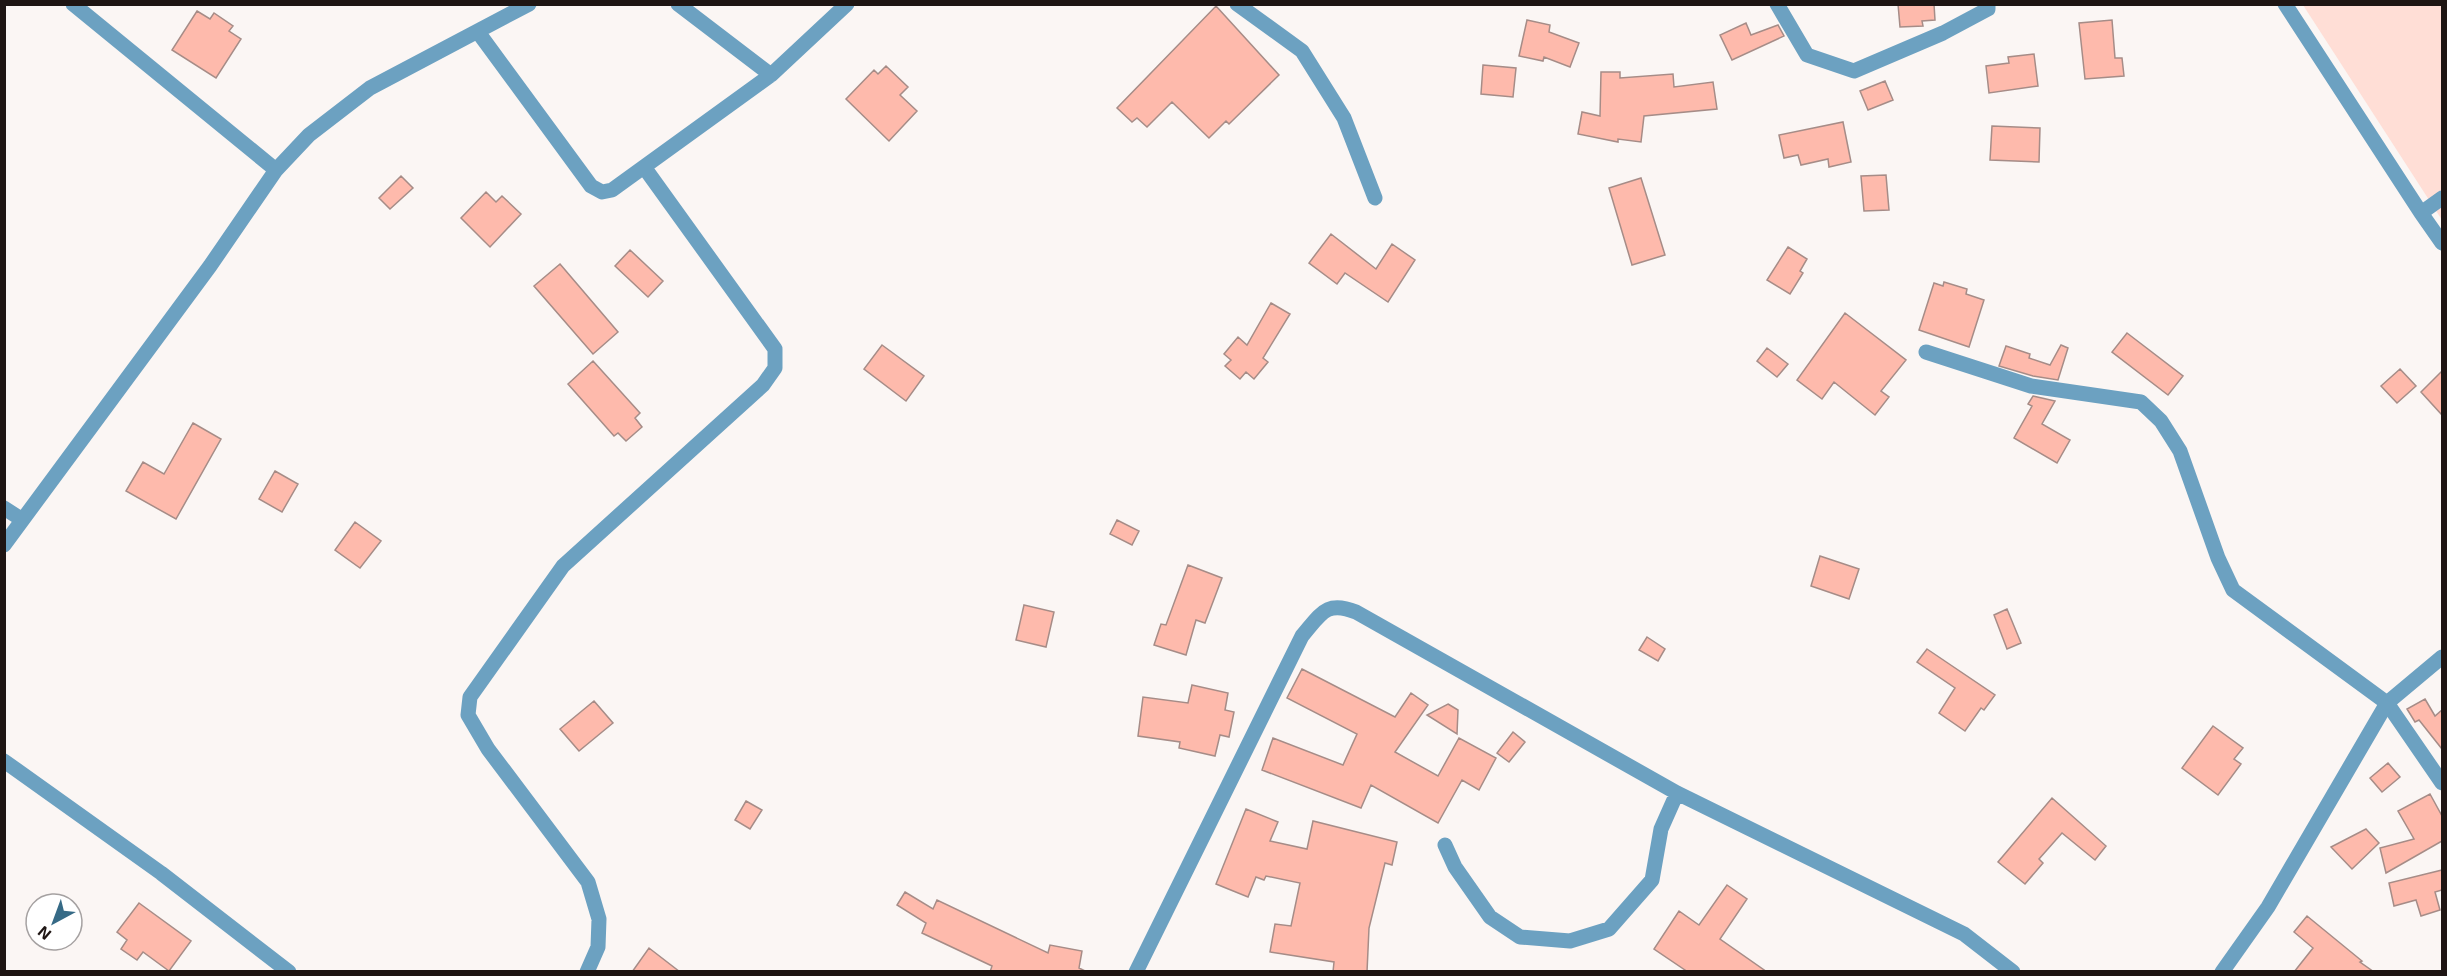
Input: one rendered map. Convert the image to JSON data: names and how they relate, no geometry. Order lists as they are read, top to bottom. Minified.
{"north":"bottom left"}
